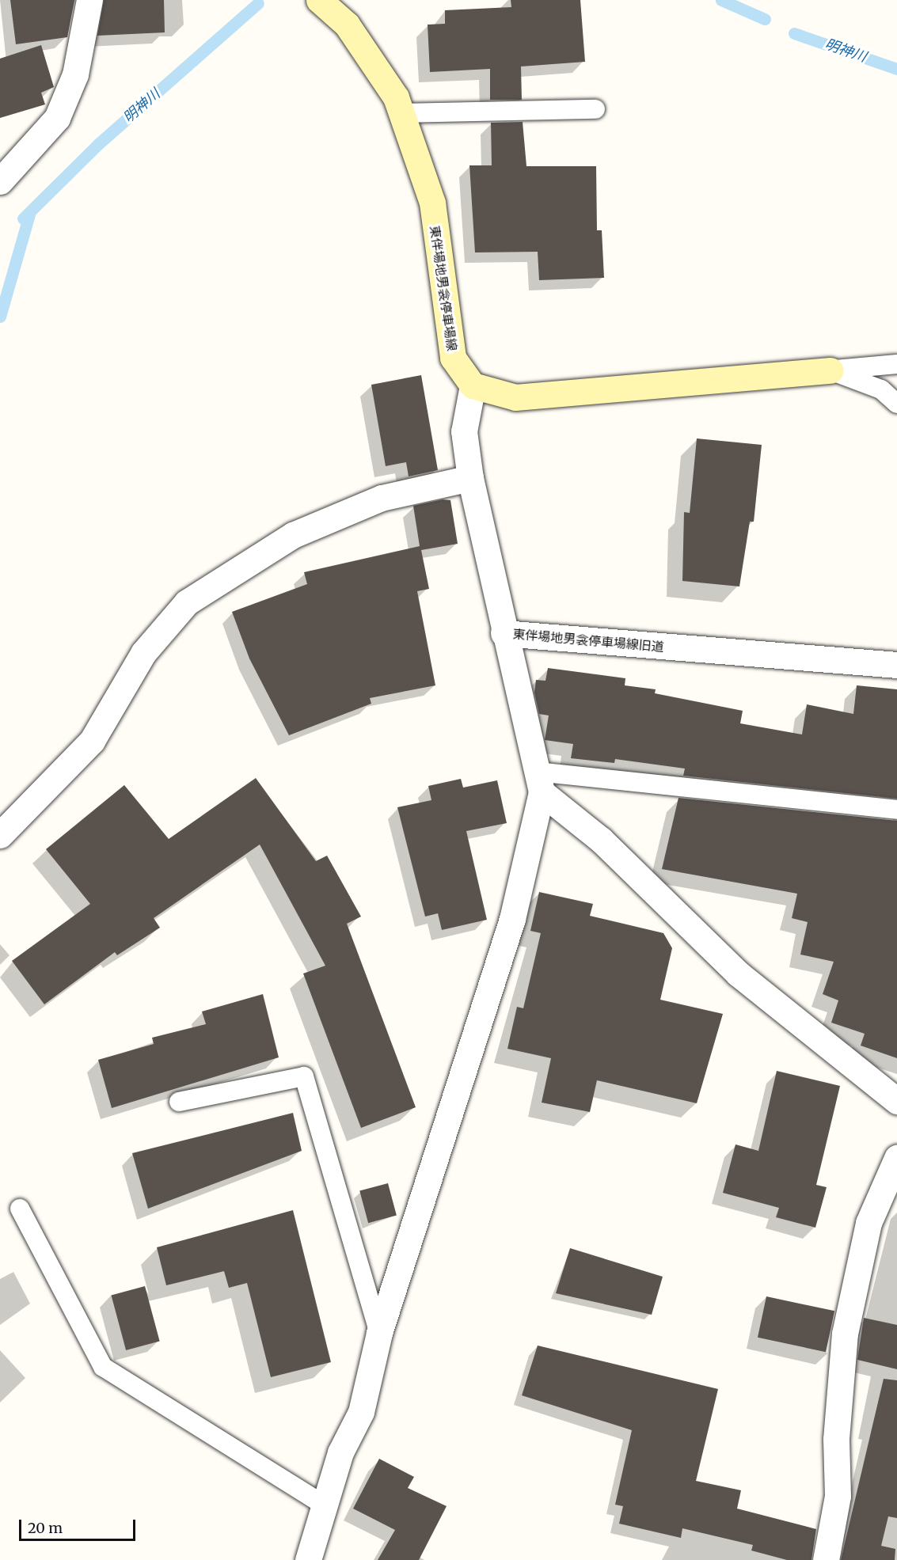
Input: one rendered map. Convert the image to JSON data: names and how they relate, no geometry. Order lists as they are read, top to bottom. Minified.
{"streets":{"main road":["東伴場地男衾停車場線"],"street":["東伴場地男衾停車場線旧道"]},"crossings":[["東伴場地男衾停車場線","東伴場地男衾停車場線旧道"]],"water":["明神川"],"scale_bar":"20 m"}
